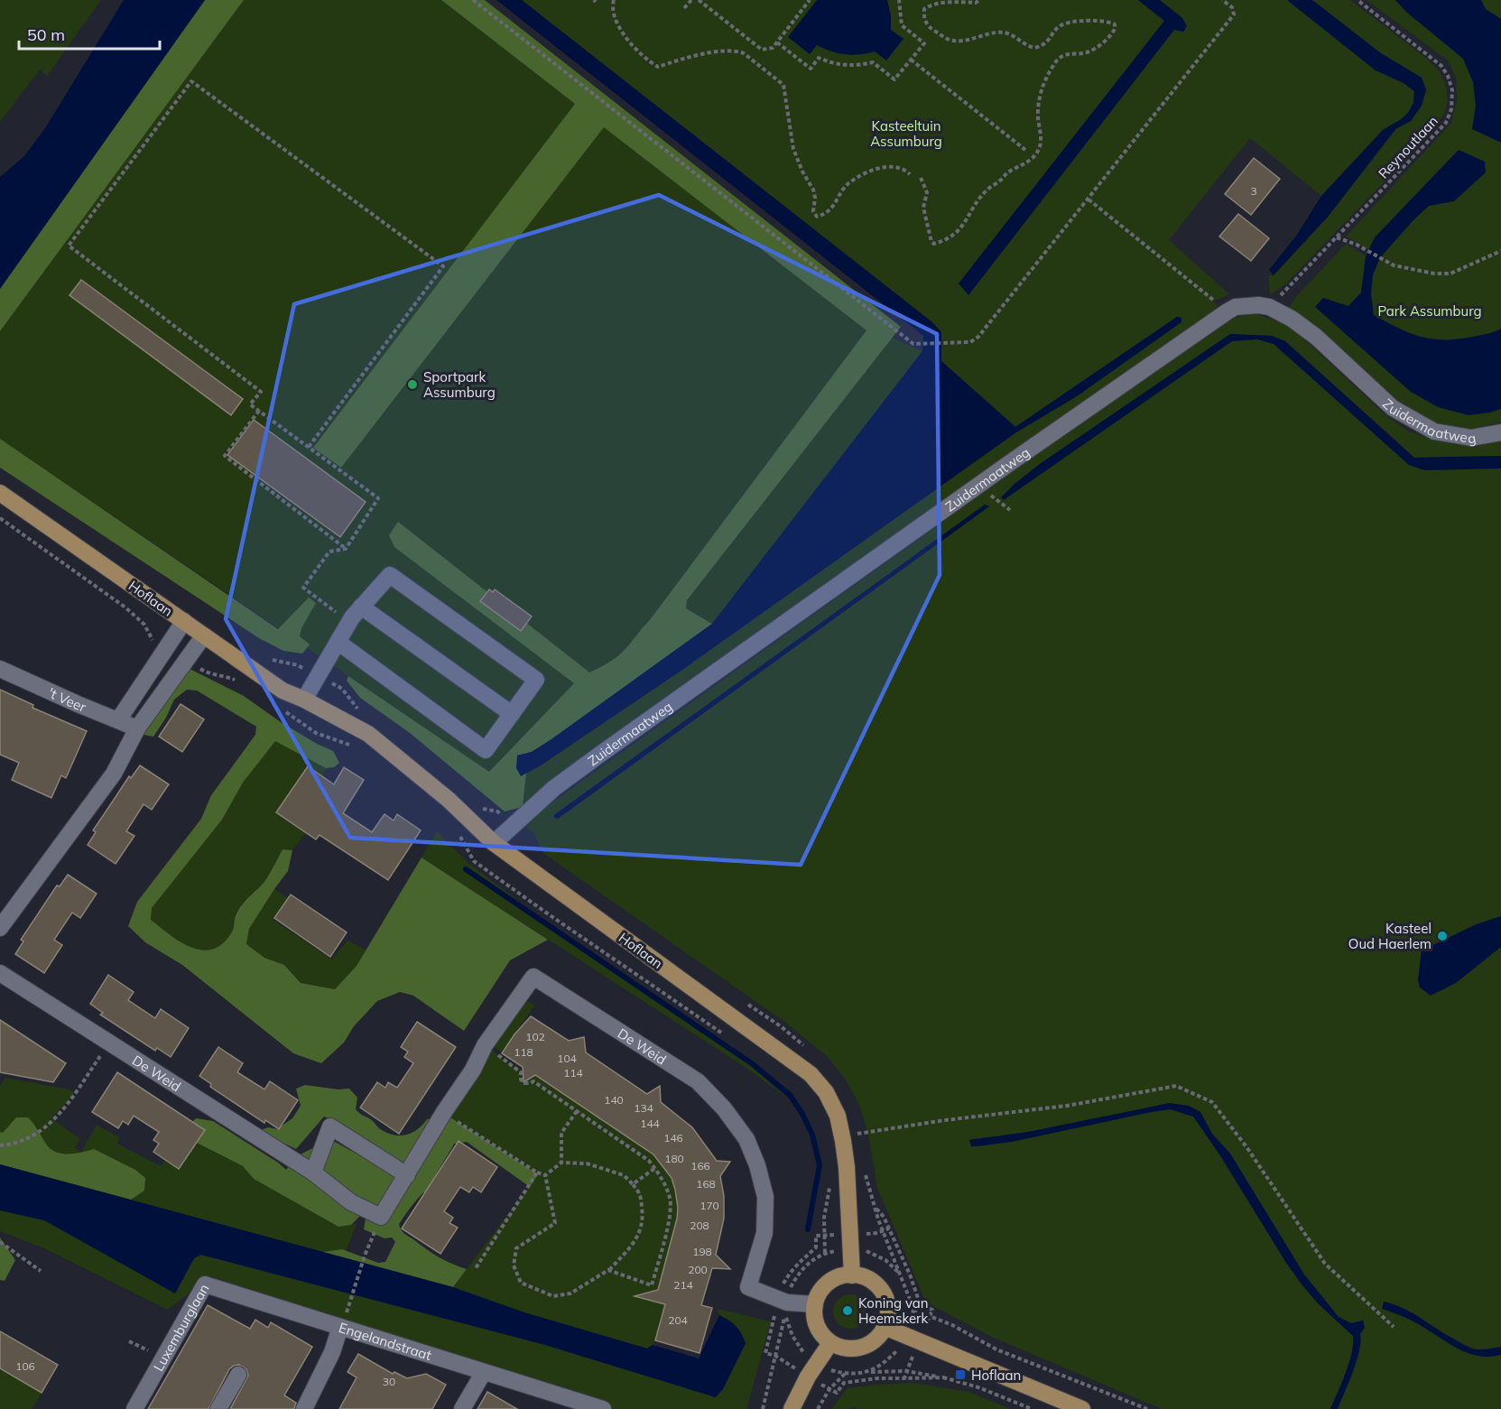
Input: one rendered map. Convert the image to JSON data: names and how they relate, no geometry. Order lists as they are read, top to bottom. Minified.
{"streets":{"main road":["Hoflaan"],"street":["Zuidermaatweg","'t Veer","De Weid","Luxemburglaan","Engelandstraat"],"path":["Reynoutlaan"]},"crossings":[["Reynoutlaan","Zuidermaatweg"],["Zuidermaatweg","Hoflaan"],["Hoflaan","De Weid"],["Luxemburglaan","Engelandstraat"]],"parks":["Kasteeltuin Assumburg","Park Assumburg"],"places":{"other":["Sportpark Assumburg","Kasteel Oud Haerlem","Koning van Heemskerk"],"transit":["Hoflaan"]},"house_numbers":["3","102","118","104","114","140","134","144","146","180","166","168","170","208","198","200","214","204","106","30"],"scale_bar":"50 m"}
